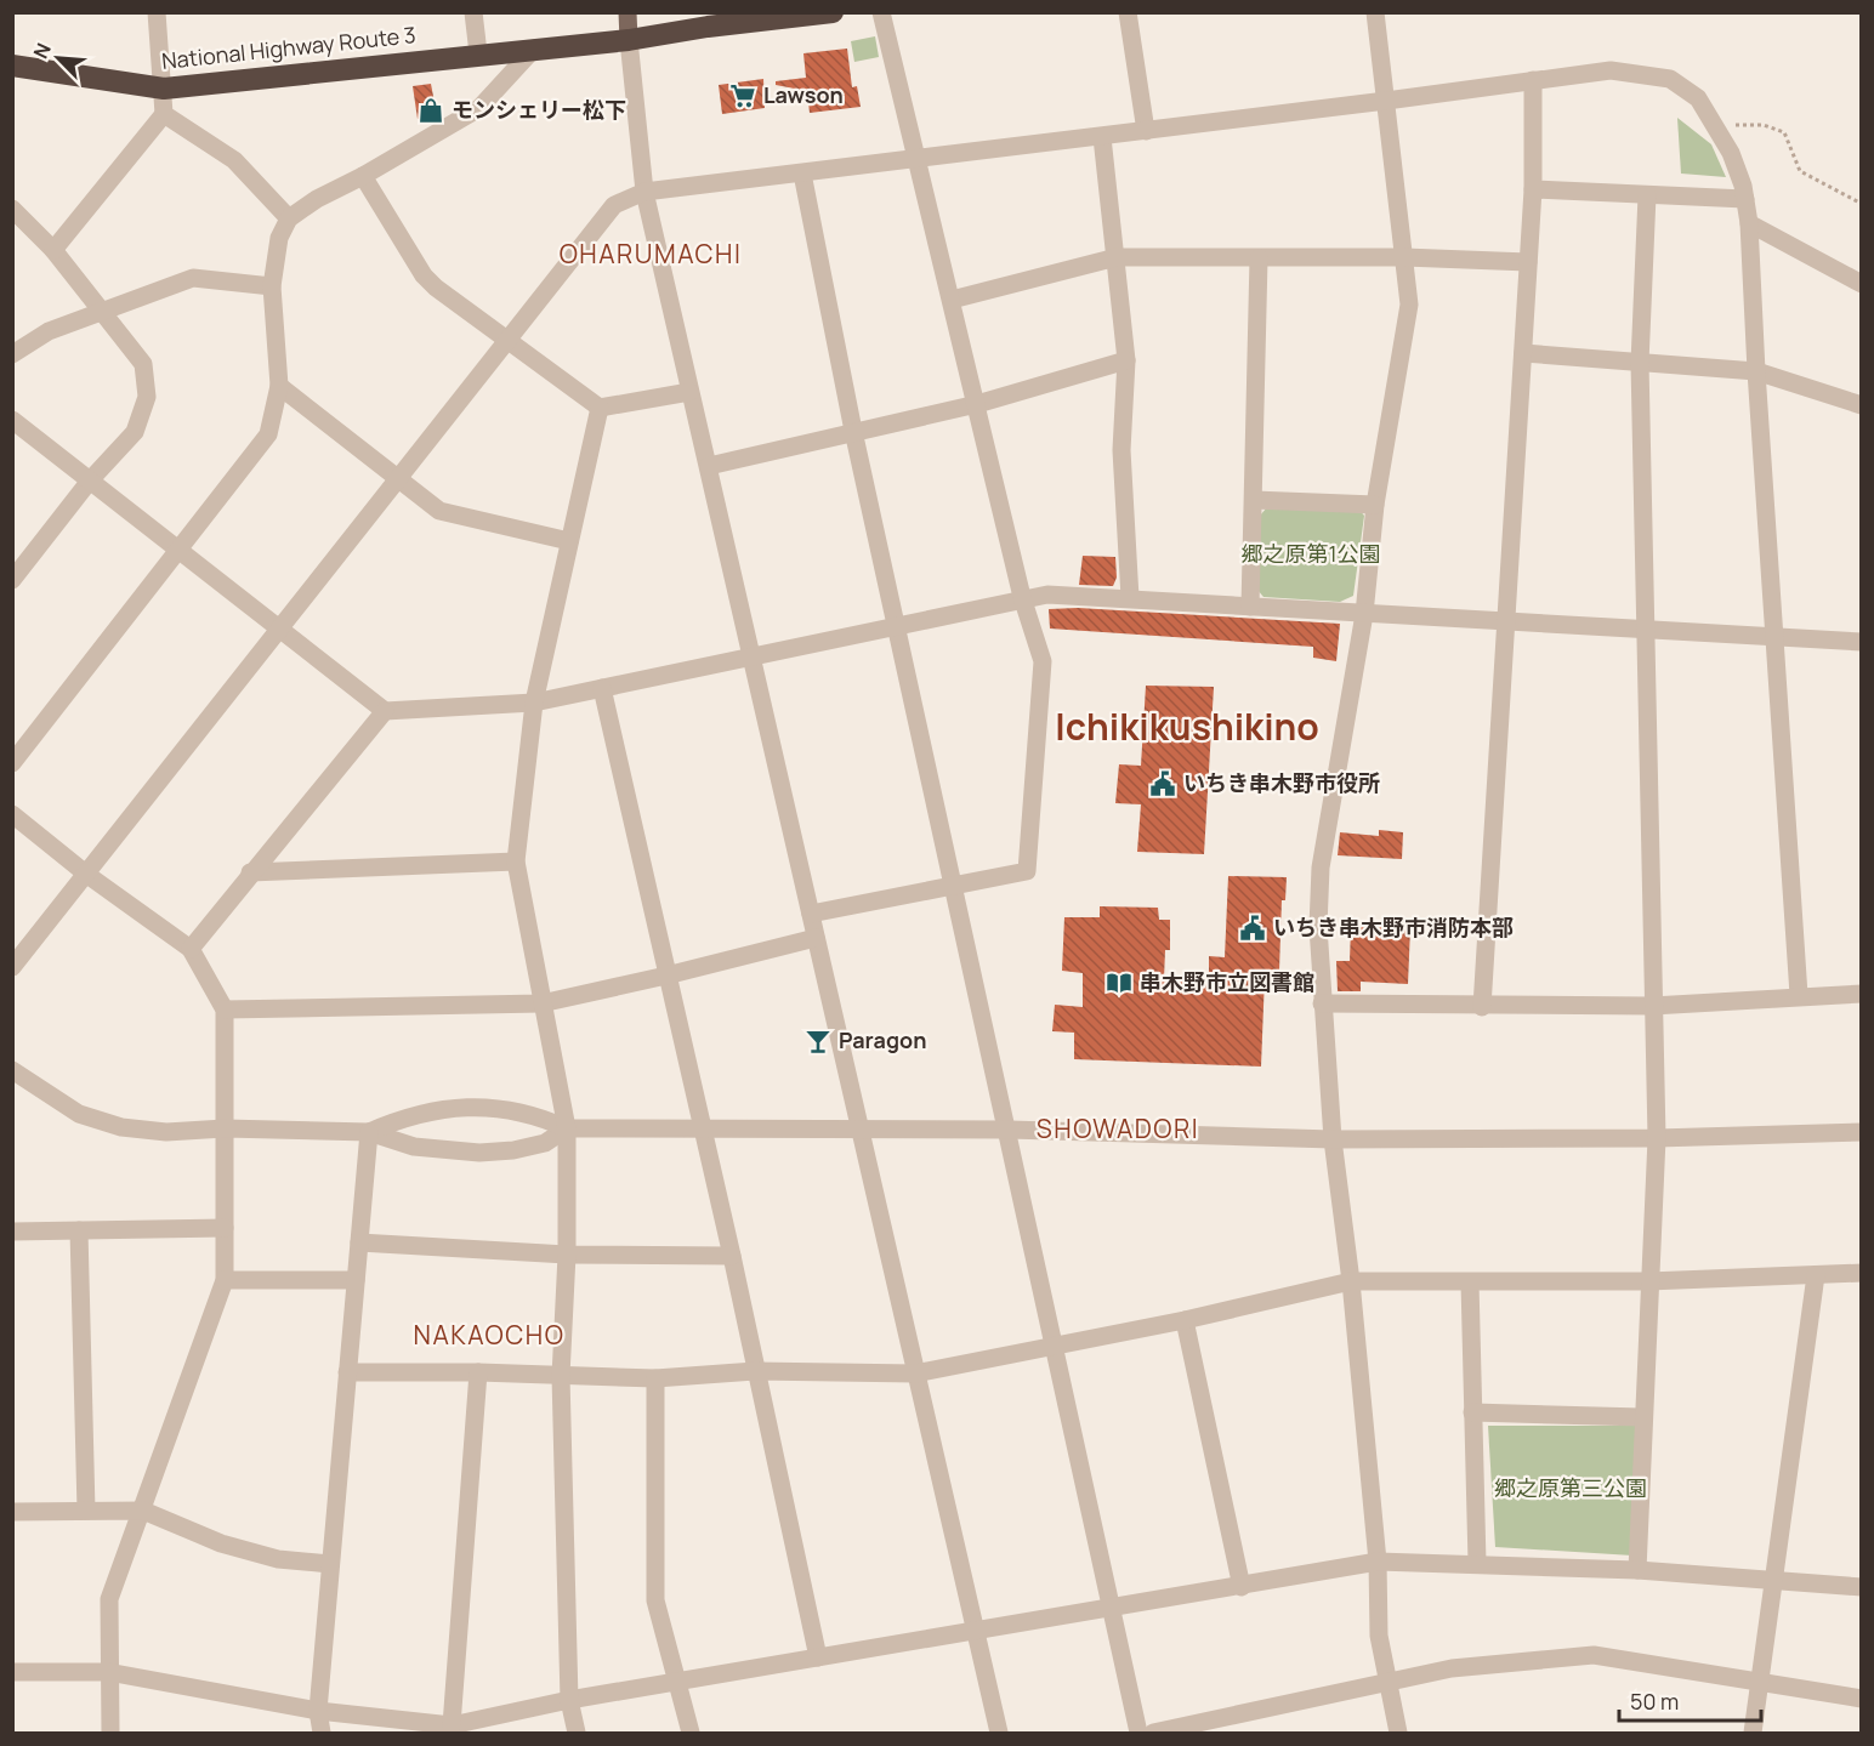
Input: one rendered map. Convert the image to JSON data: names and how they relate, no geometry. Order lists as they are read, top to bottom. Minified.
{"streets":{"highway":["National Highway Route 3"]},"districts":["OHARUMACHI","Ichikikushikino","SHOWADORI","NAKAOCHO"],"parks":["郷之原第1公園","郷之原第三公園"],"places":{"supermarket":["Lawson"],"shop":["モンシェリー松下"],"public building":["いちき串木野市役所","いちき串木野市消防本部"],"library":["串木野市立図書館"],"bar":["Paragon"]},"scale_bar":"50 m","north":"top left"}
